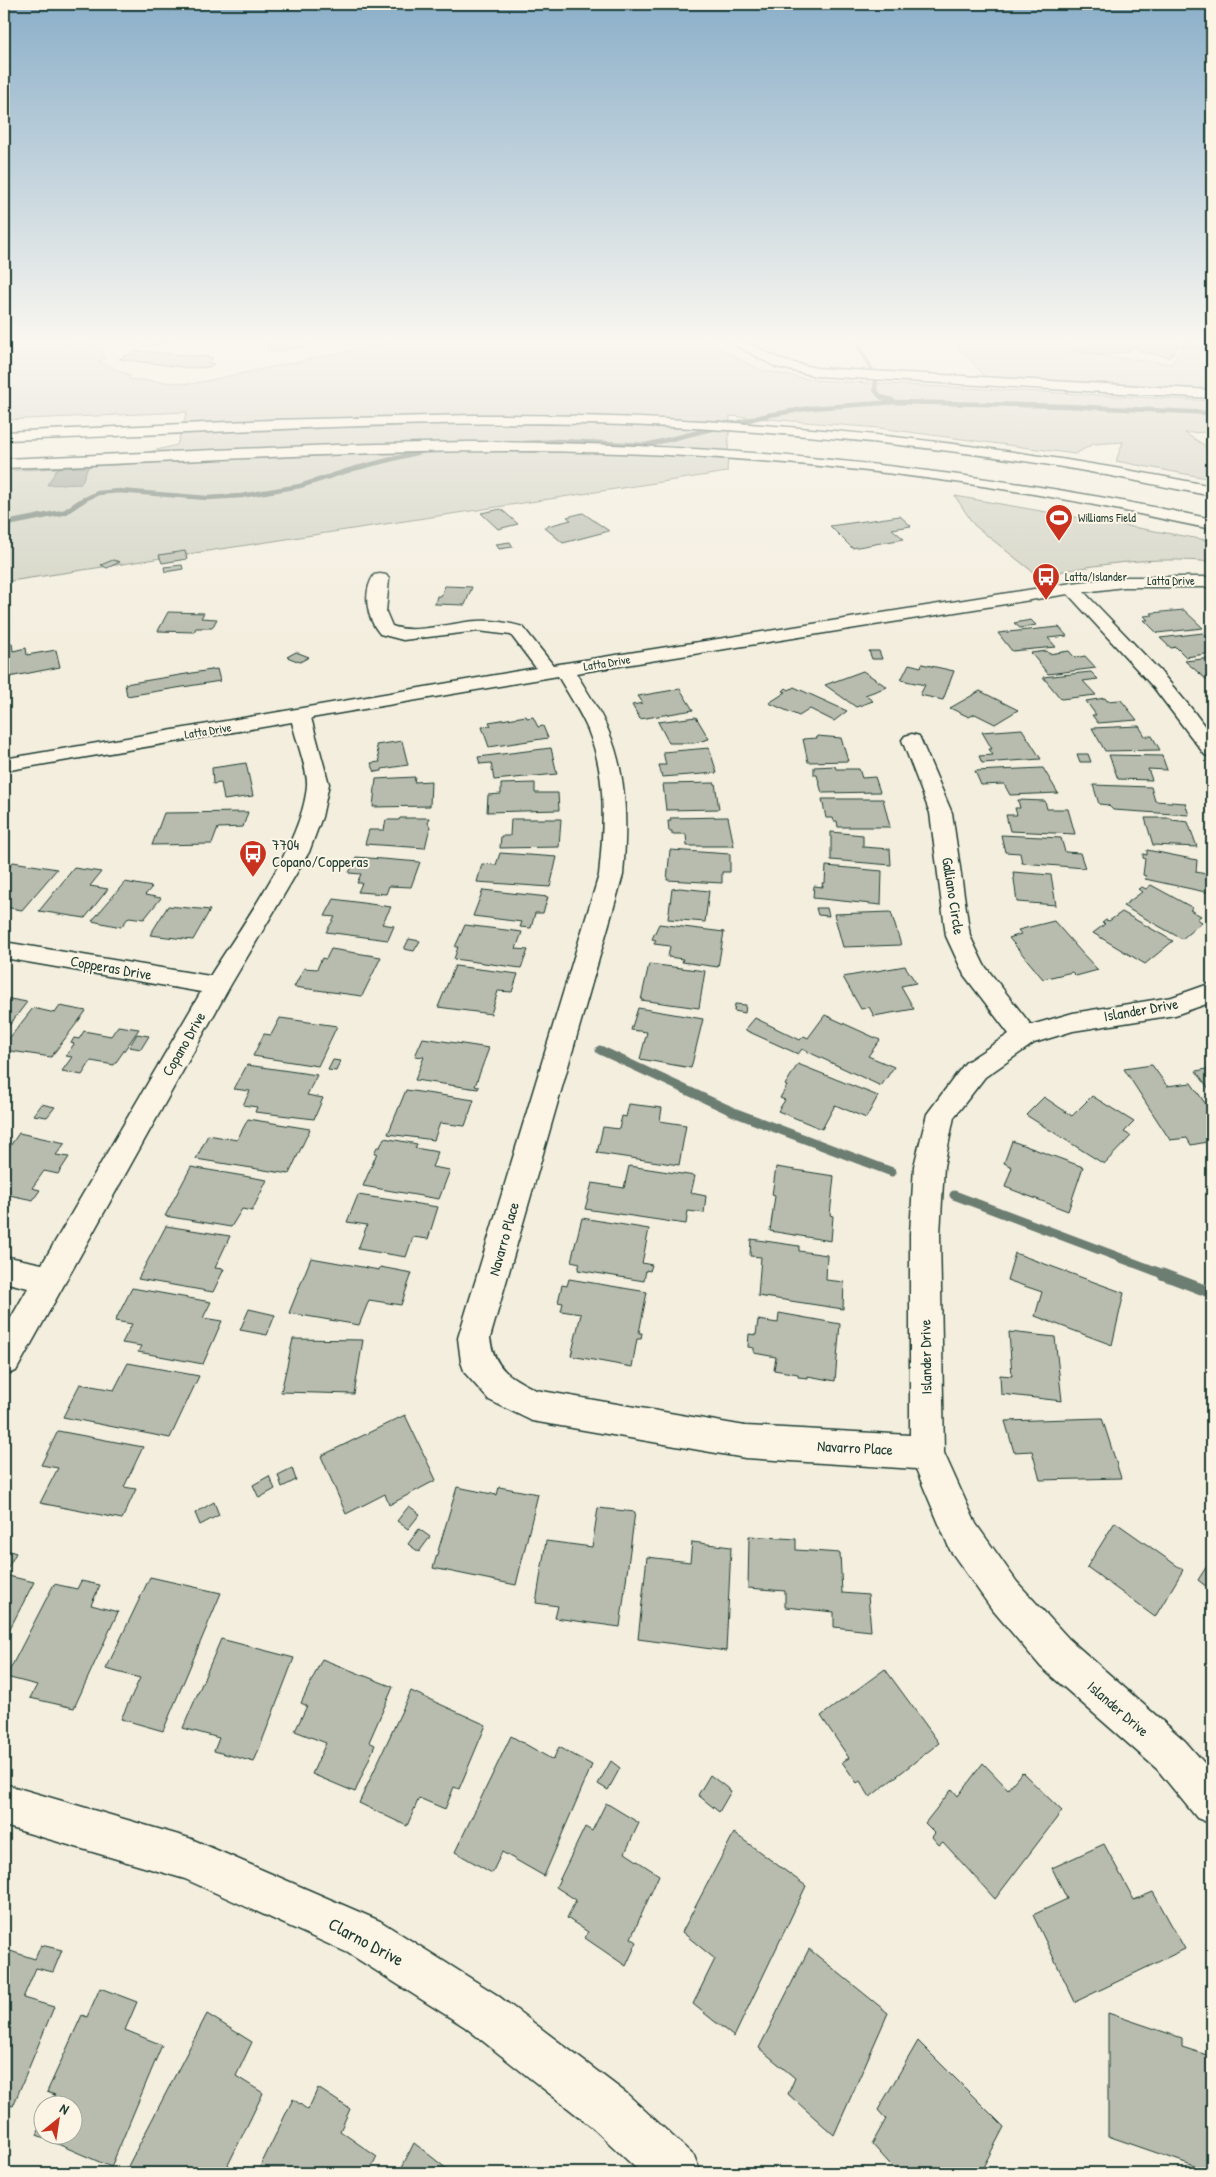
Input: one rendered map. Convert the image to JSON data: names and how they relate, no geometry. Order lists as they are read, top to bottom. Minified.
{"streets":{"main road":["Latta Drive","Galliano Circle","Copperas Drive","Islander Drive","Copano Drive","Navarro Place","Clarno Drive"]},"crossings":[["Latta Drive","Copano Drive"],["Latta Drive","Navarro Place"],["Galliano Circle","Islander Drive"],["Copperas Drive","Copano Drive"],["Islander Drive","Navarro Place"]],"places":{"sports":["Williams Field"],"bus stop":["Latta/Islander","7704 Copano/Copperas"]},"north":"top right"}
